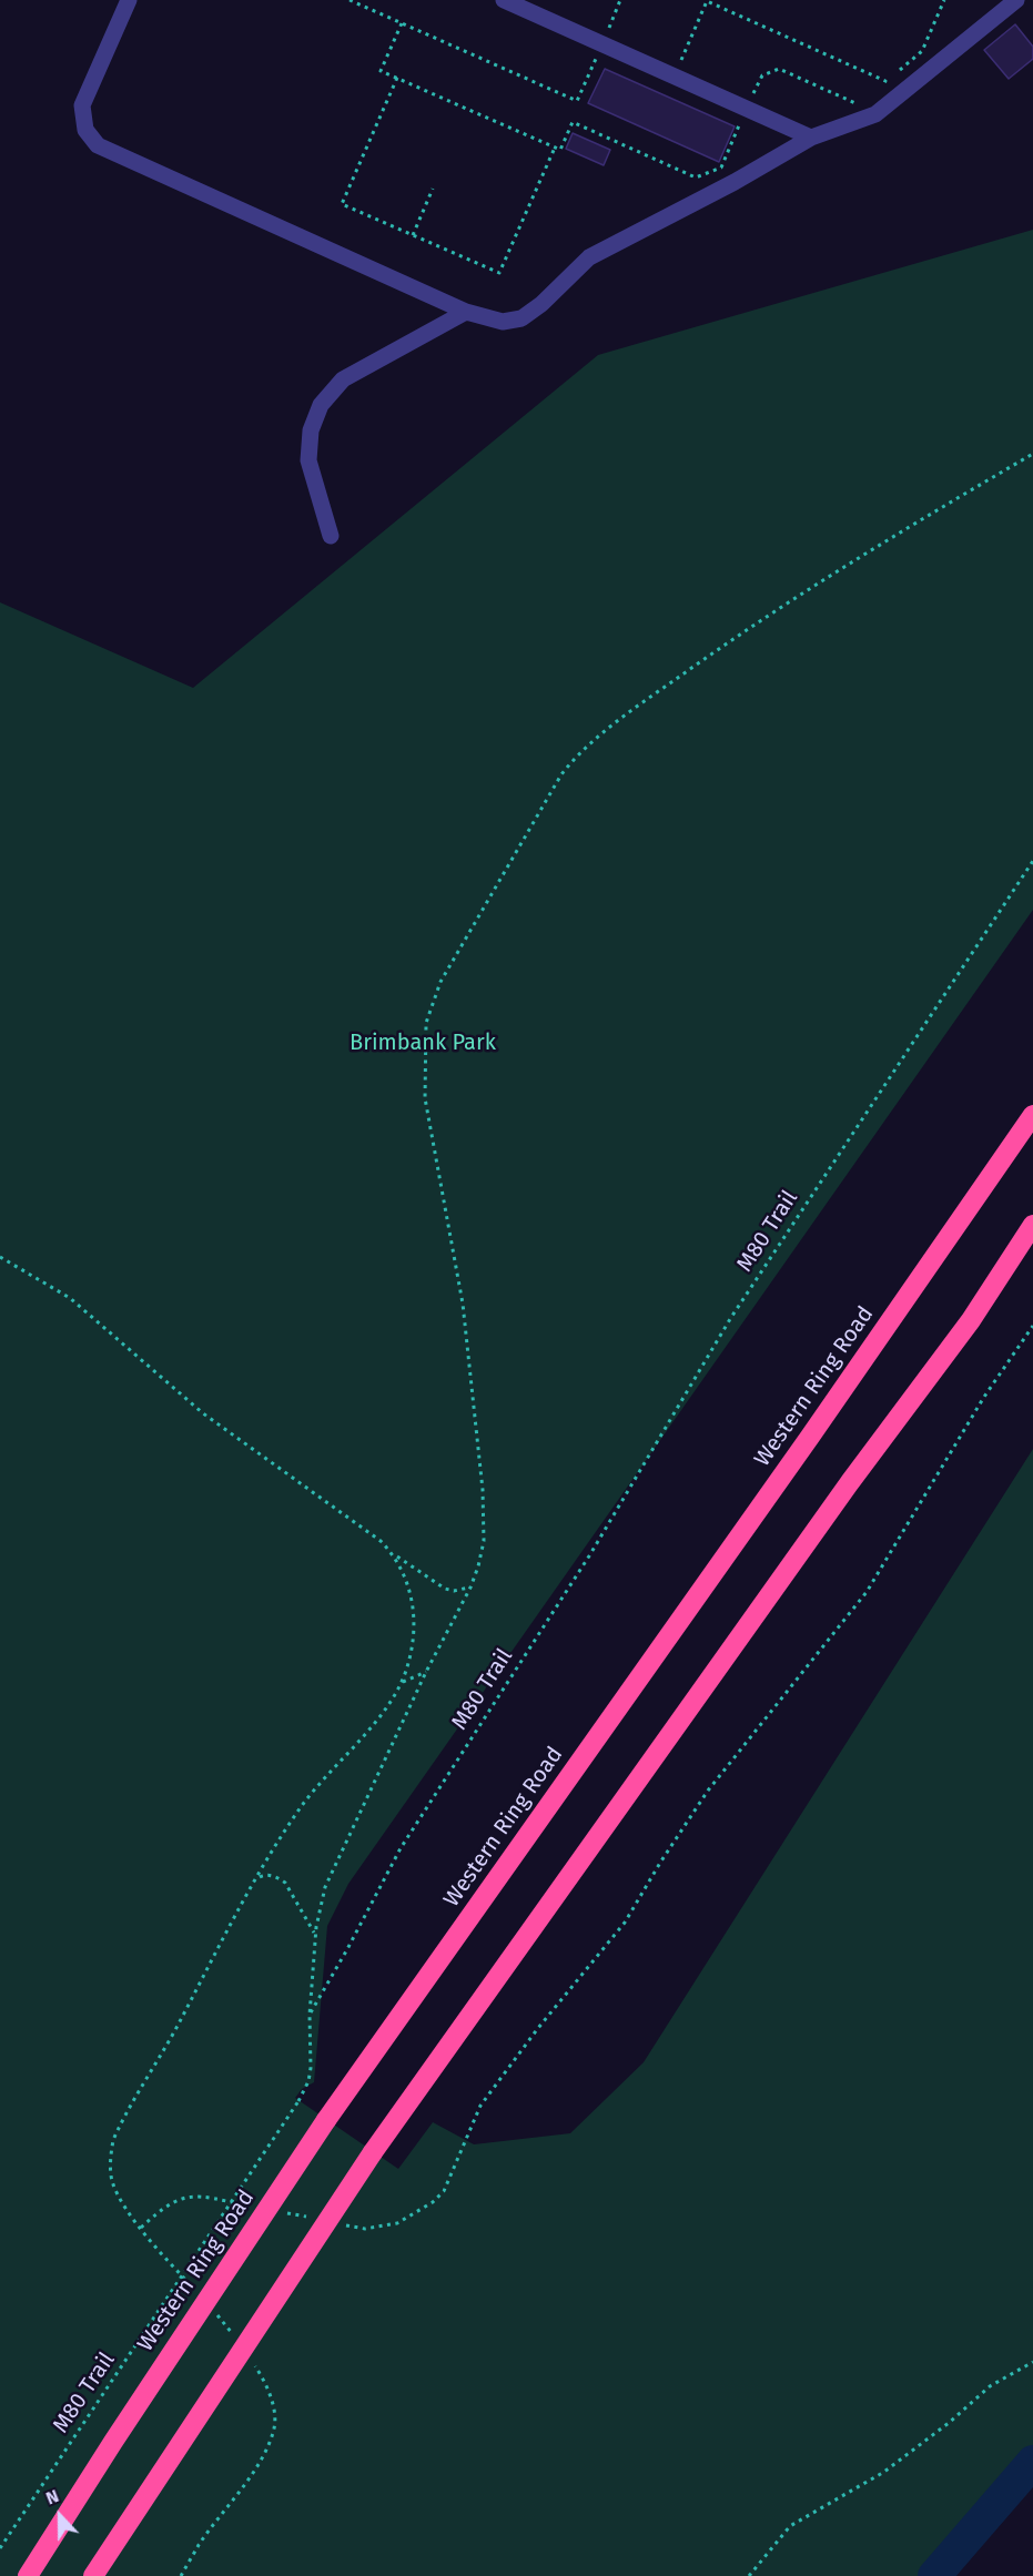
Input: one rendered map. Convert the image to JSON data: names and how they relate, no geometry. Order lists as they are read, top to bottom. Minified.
{"streets":{"highway":["Western Ring Road"],"path":["M80 Trail"]},"parks":["Brimbank Park"],"north":"top"}
